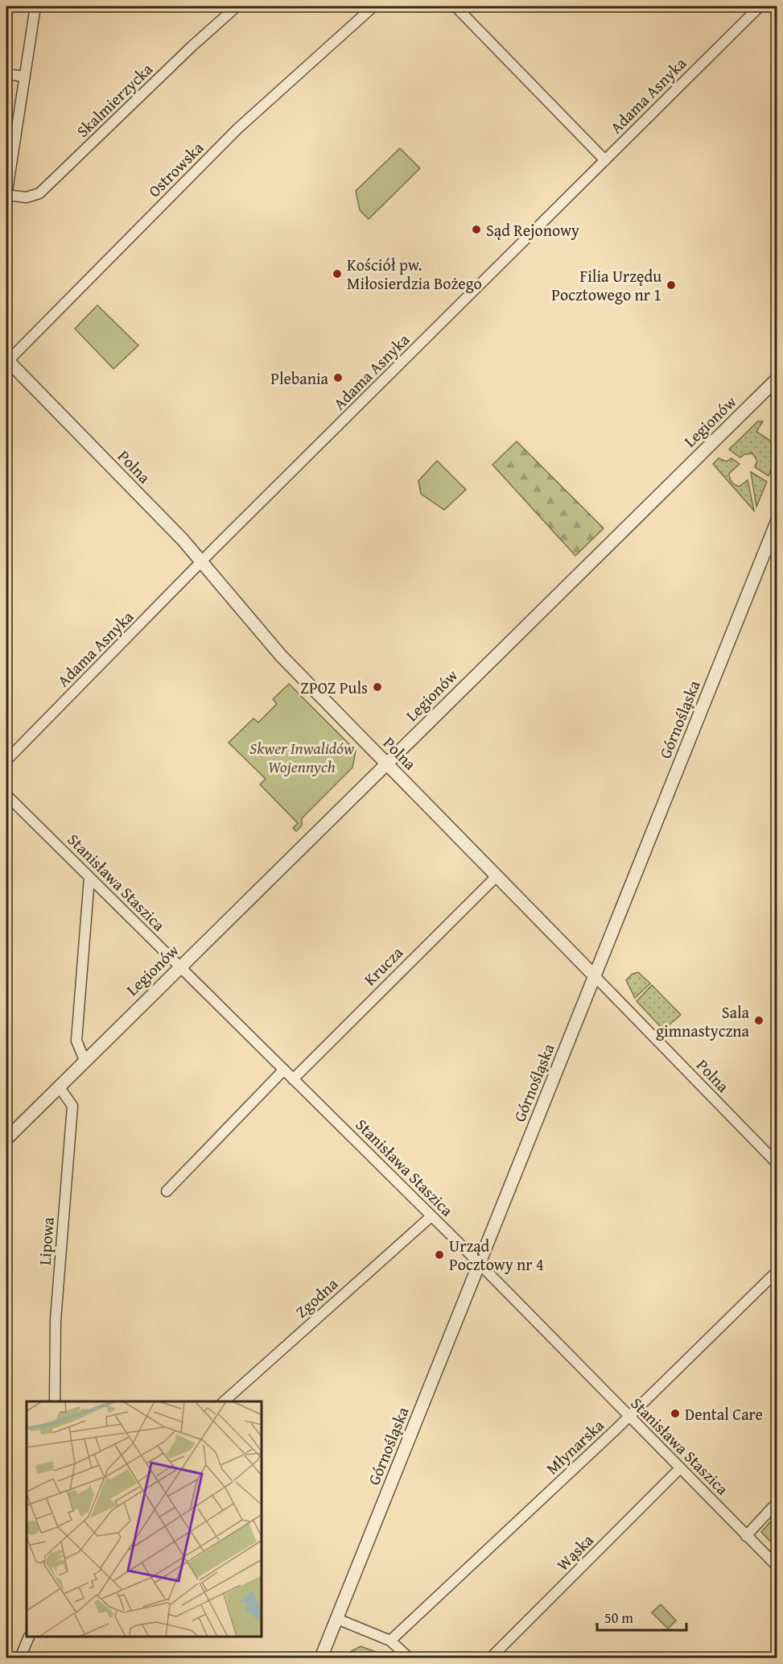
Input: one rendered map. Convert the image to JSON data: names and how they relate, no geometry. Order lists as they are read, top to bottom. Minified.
{"streets":{"street":["Adama Asnyka","Skalmierzycka","Ostrowska","Legionów","Polna","Górnośląska","Stanisława Staszica","Krucza","Lipowa","Zgodna","Młynarska","Wąska"]},"crossings":[["Adama Asnyka","Polna"],["Ostrowska","Polna"],["Legionów","Polna"],["Legionów","Stanisława Staszica"],["Legionów","Lipowa"],["Polna","Górnośląska"],["Polna","Krucza"],["Górnośląska","Stanisława Staszica"],["Stanisława Staszica","Krucza"],["Stanisława Staszica","Zgodna"],["Stanisława Staszica","Młynarska"],["Stanisława Staszica","Wąska"]],"parks":["Skwer Inwalidów Wojennych"],"places":["Sąd Rejonowy","Kościół pw. Miłosierdzia Bożego","Filia Urzędu Pocztowego nr 1","Plebania","ZPOZ Puls","Sala gimnastyczna","Urząd Pocztowy nr 4","Dental Care"],"scale_bar":"50 m"}
